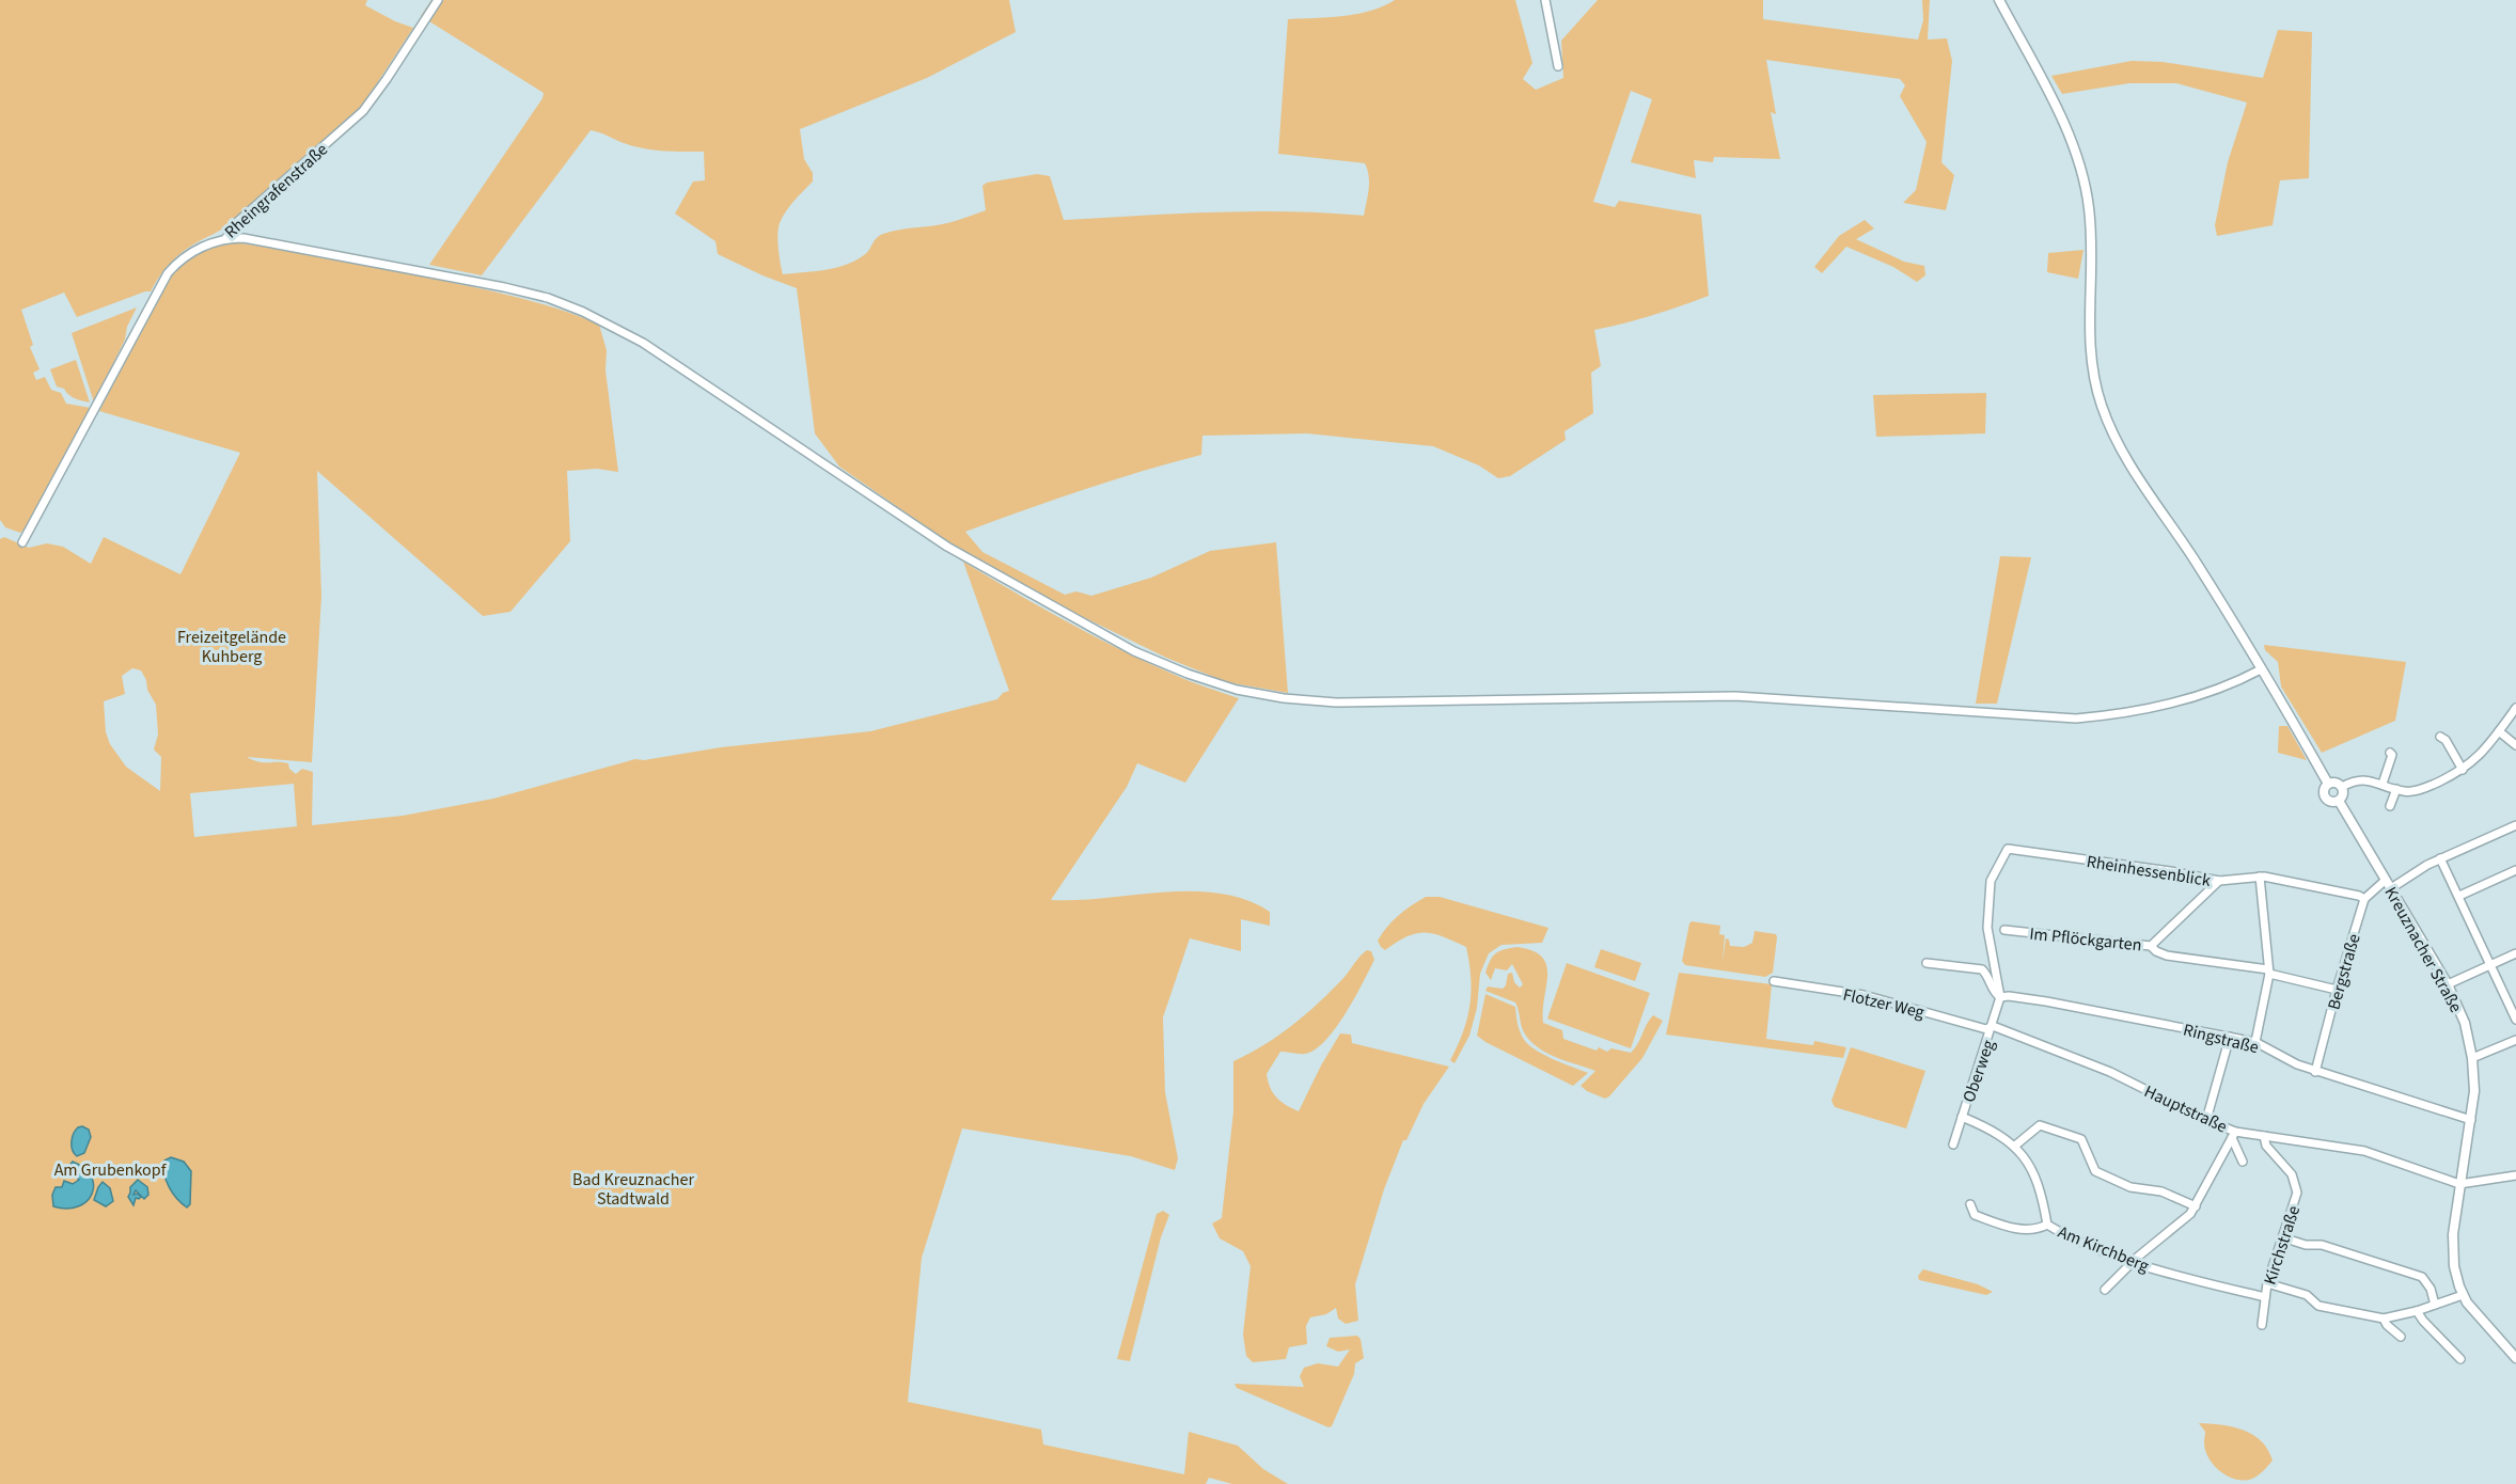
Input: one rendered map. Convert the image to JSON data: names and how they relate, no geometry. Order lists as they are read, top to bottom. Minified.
{"streets":{"main road":["Kreuznacher Straße"],"street":["Rheingrafenstraße","Rheinhessenblick","Im Pflöckgarten","Bergstraße","Flotzer Weg","Ringstraße","Oberweg","Hauptstraße","Kirchstraße","Am Kirchberg"]},"crossings":[["Rheinhessenblick","Im Pflöckgarten"],["Rheinhessenblick","Bergstraße"],["Rheinhessenblick","Oberweg"],["Kreuznacher Straße","Ringstraße"],["Kreuznacher Straße","Hauptstraße"],["Bergstraße","Ringstraße"],["Flotzer Weg","Oberweg"],["Flotzer Weg","Hauptstraße"],["Ringstraße","Oberweg"],["Oberweg","Hauptstraße"],["Oberweg","Am Kirchberg"],["Hauptstraße","Kirchstraße"],["Kirchstraße","Am Kirchberg"]],"parks":["Freizeitgelände Kuhberg","Am Grubenkopf","Bad Kreuznacher Stadtwald"]}
